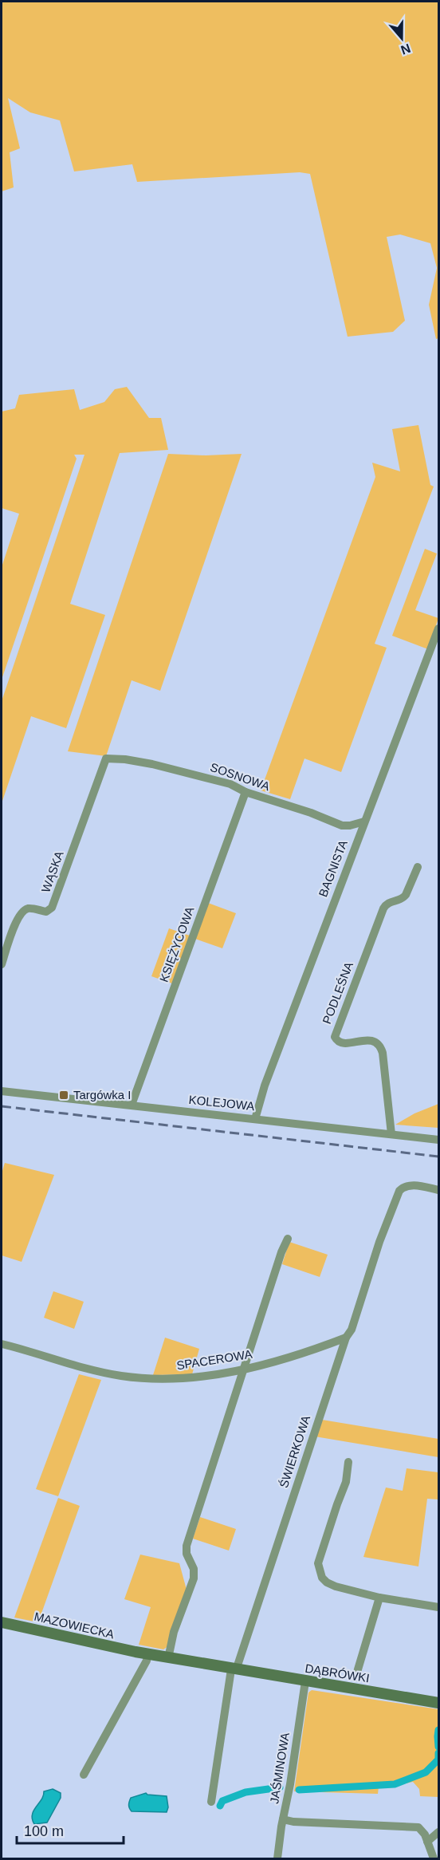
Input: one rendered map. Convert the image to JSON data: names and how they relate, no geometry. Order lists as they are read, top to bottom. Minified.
{"streets":{"street":["SOSNOWA","BAGNISTA","WĄSKA","KSIĘŻYCOWA","PODLEŚNA","KOLEJOWA","SPACEROWA","ŚWIERKOWA","MAZOWIECKA","DĄBRÓWKI","JAŚMINOWA"]},"crossings":[["SOSNOWA","BAGNISTA"],["SOSNOWA","WĄSKA"],["SOSNOWA","KSIĘŻYCOWA"],["BAGNISTA","KOLEJOWA"],["KSIĘŻYCOWA","KOLEJOWA"],["PODLEŚNA","KOLEJOWA"],["SPACEROWA","ŚWIERKOWA"],["ŚWIERKOWA","DĄBRÓWKI"],["MAZOWIECKA","DĄBRÓWKI"],["DĄBRÓWKI","JAŚMINOWA"]],"places":{"transit":["Targówka I"]},"scale_bar":"100 m","north":"bottom"}
